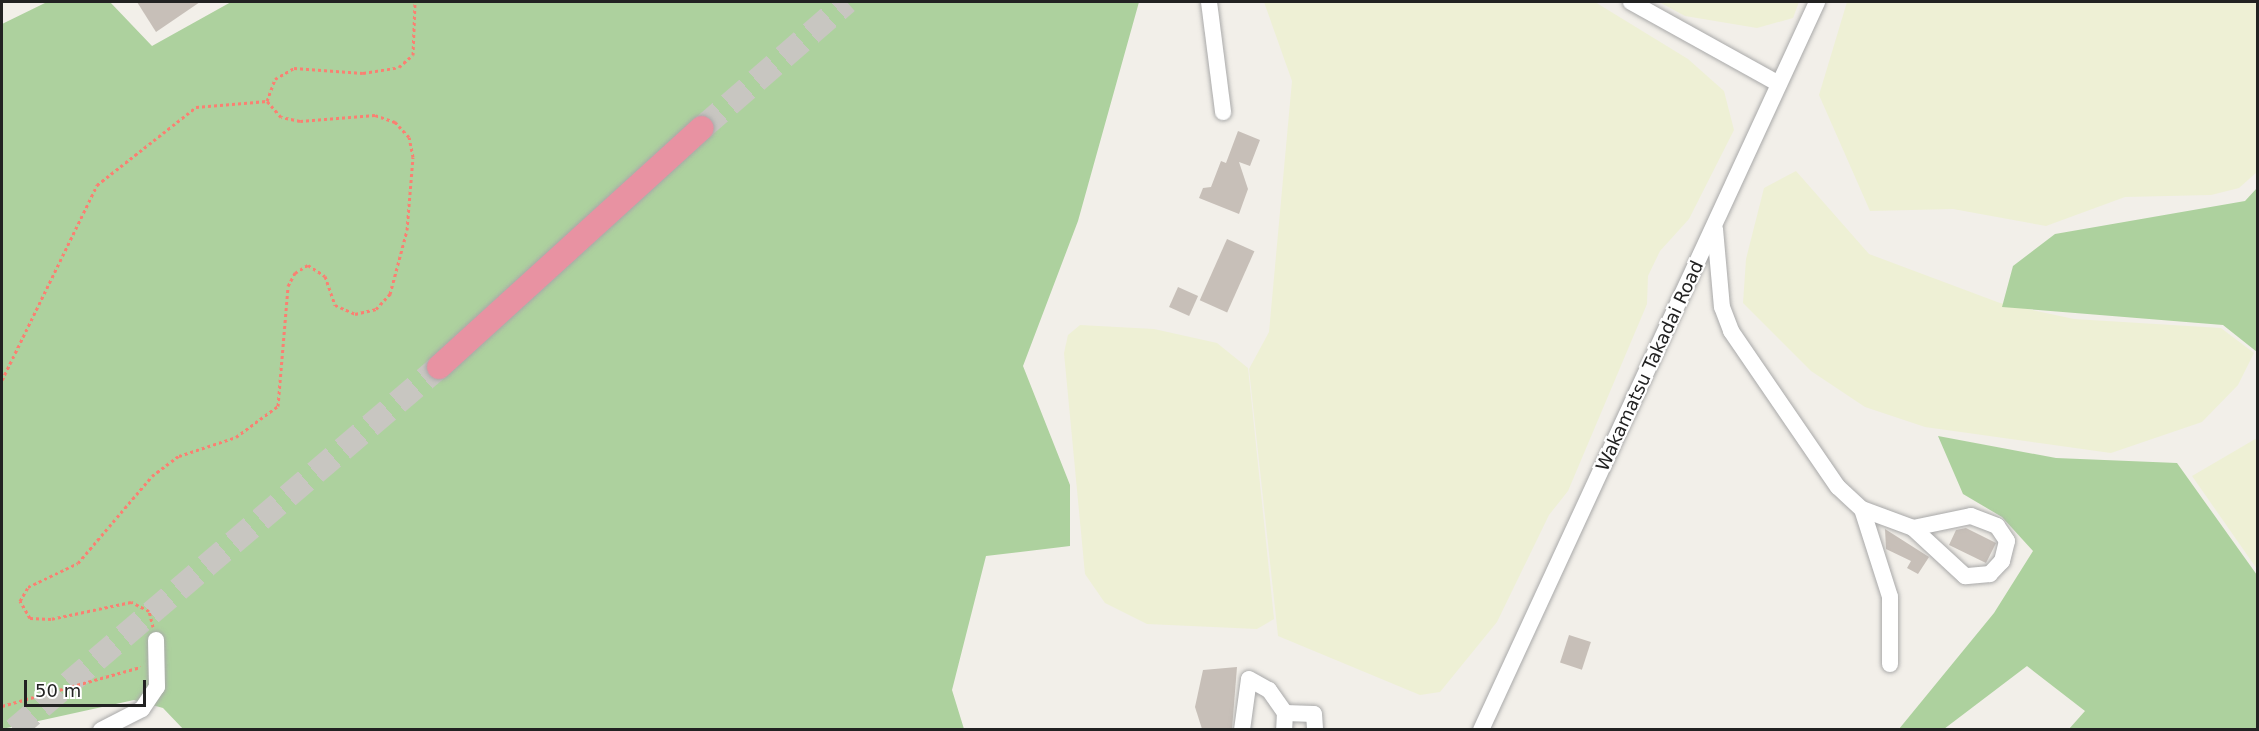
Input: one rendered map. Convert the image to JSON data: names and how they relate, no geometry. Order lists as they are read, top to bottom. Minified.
{"streets":{"street":["Wakamatsu Takadai Road"]},"scale_bar":"50 m"}
